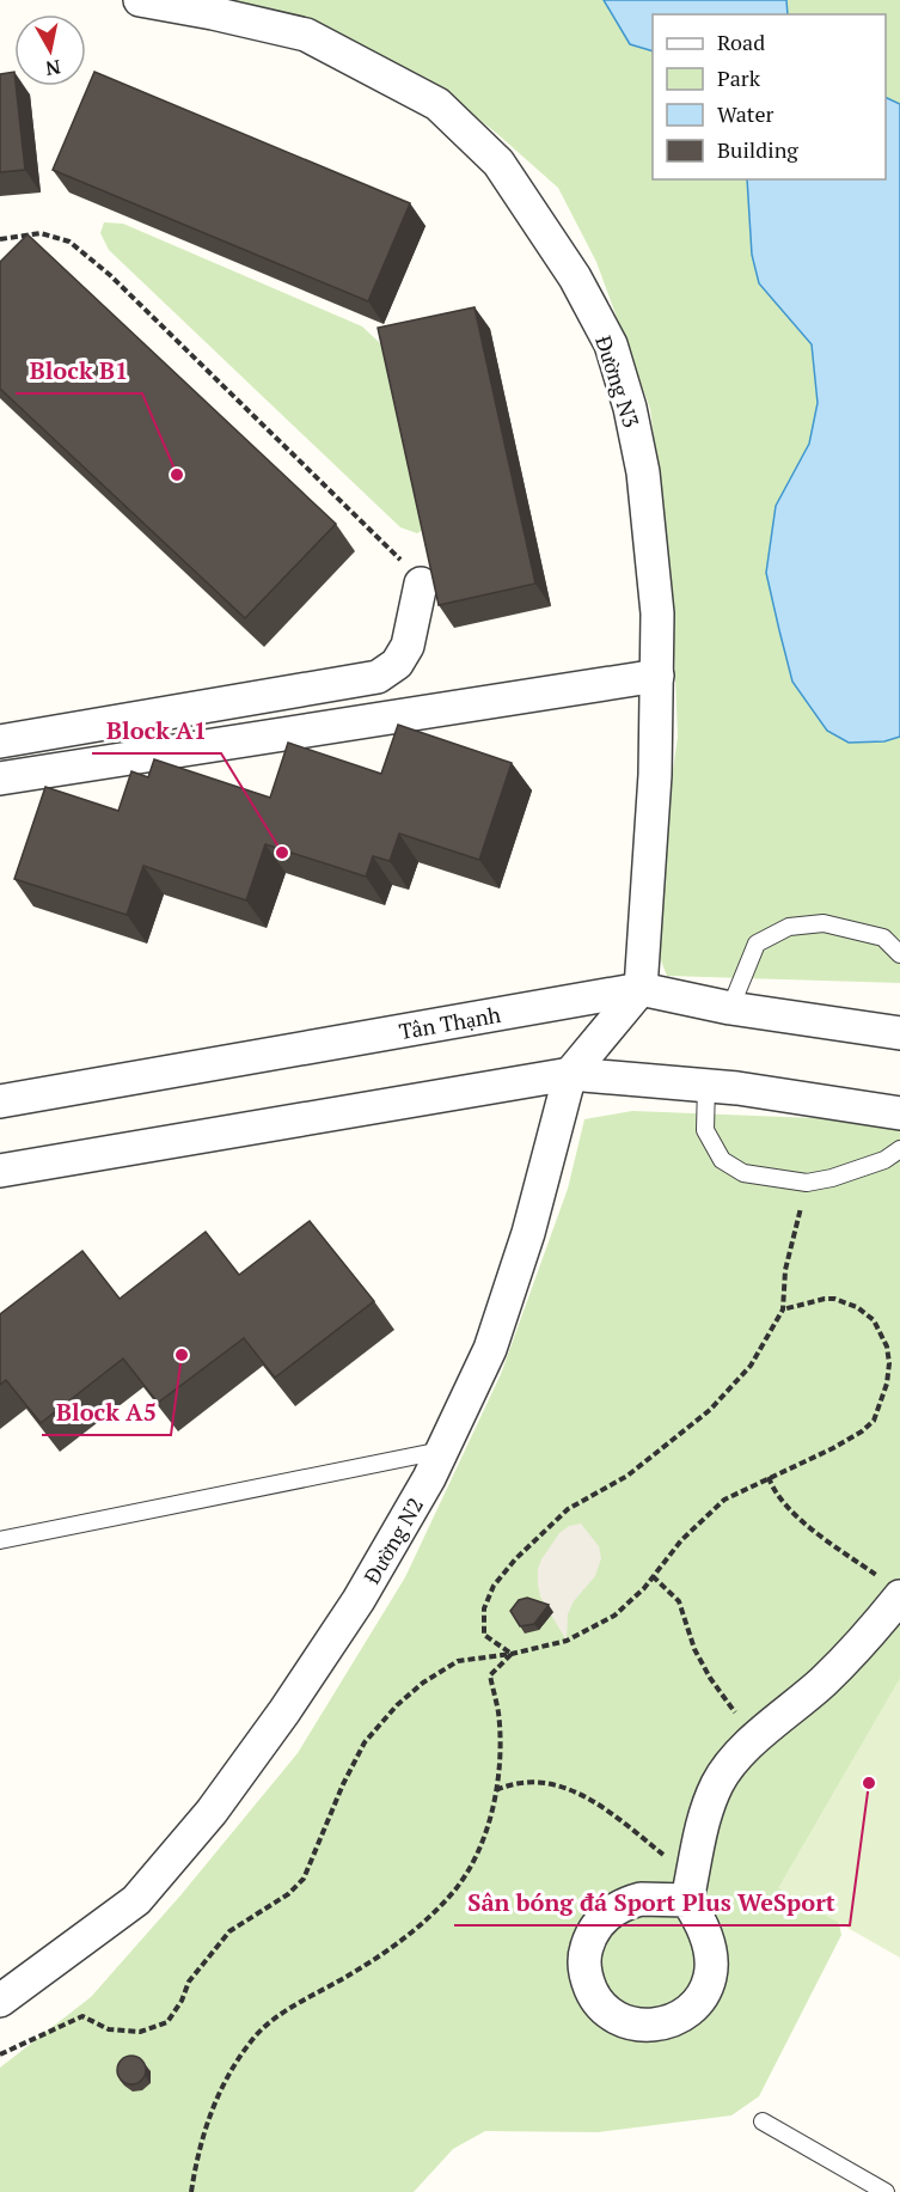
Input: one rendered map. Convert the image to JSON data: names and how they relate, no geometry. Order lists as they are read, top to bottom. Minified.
{"streets":{"street":["Đường N3","Tân Thạnh","Đường N2"]},"crossings":[["Đường N3","Tân Thạnh"],["Đường N3","Đường N2"],["Tân Thạnh","Đường N2"]],"places":["Block B1","Block A1","Block A5","Sân bóng đá Sport Plus WeSport"],"legend":["Road","Park","Water","Building"],"north":"bottom"}
